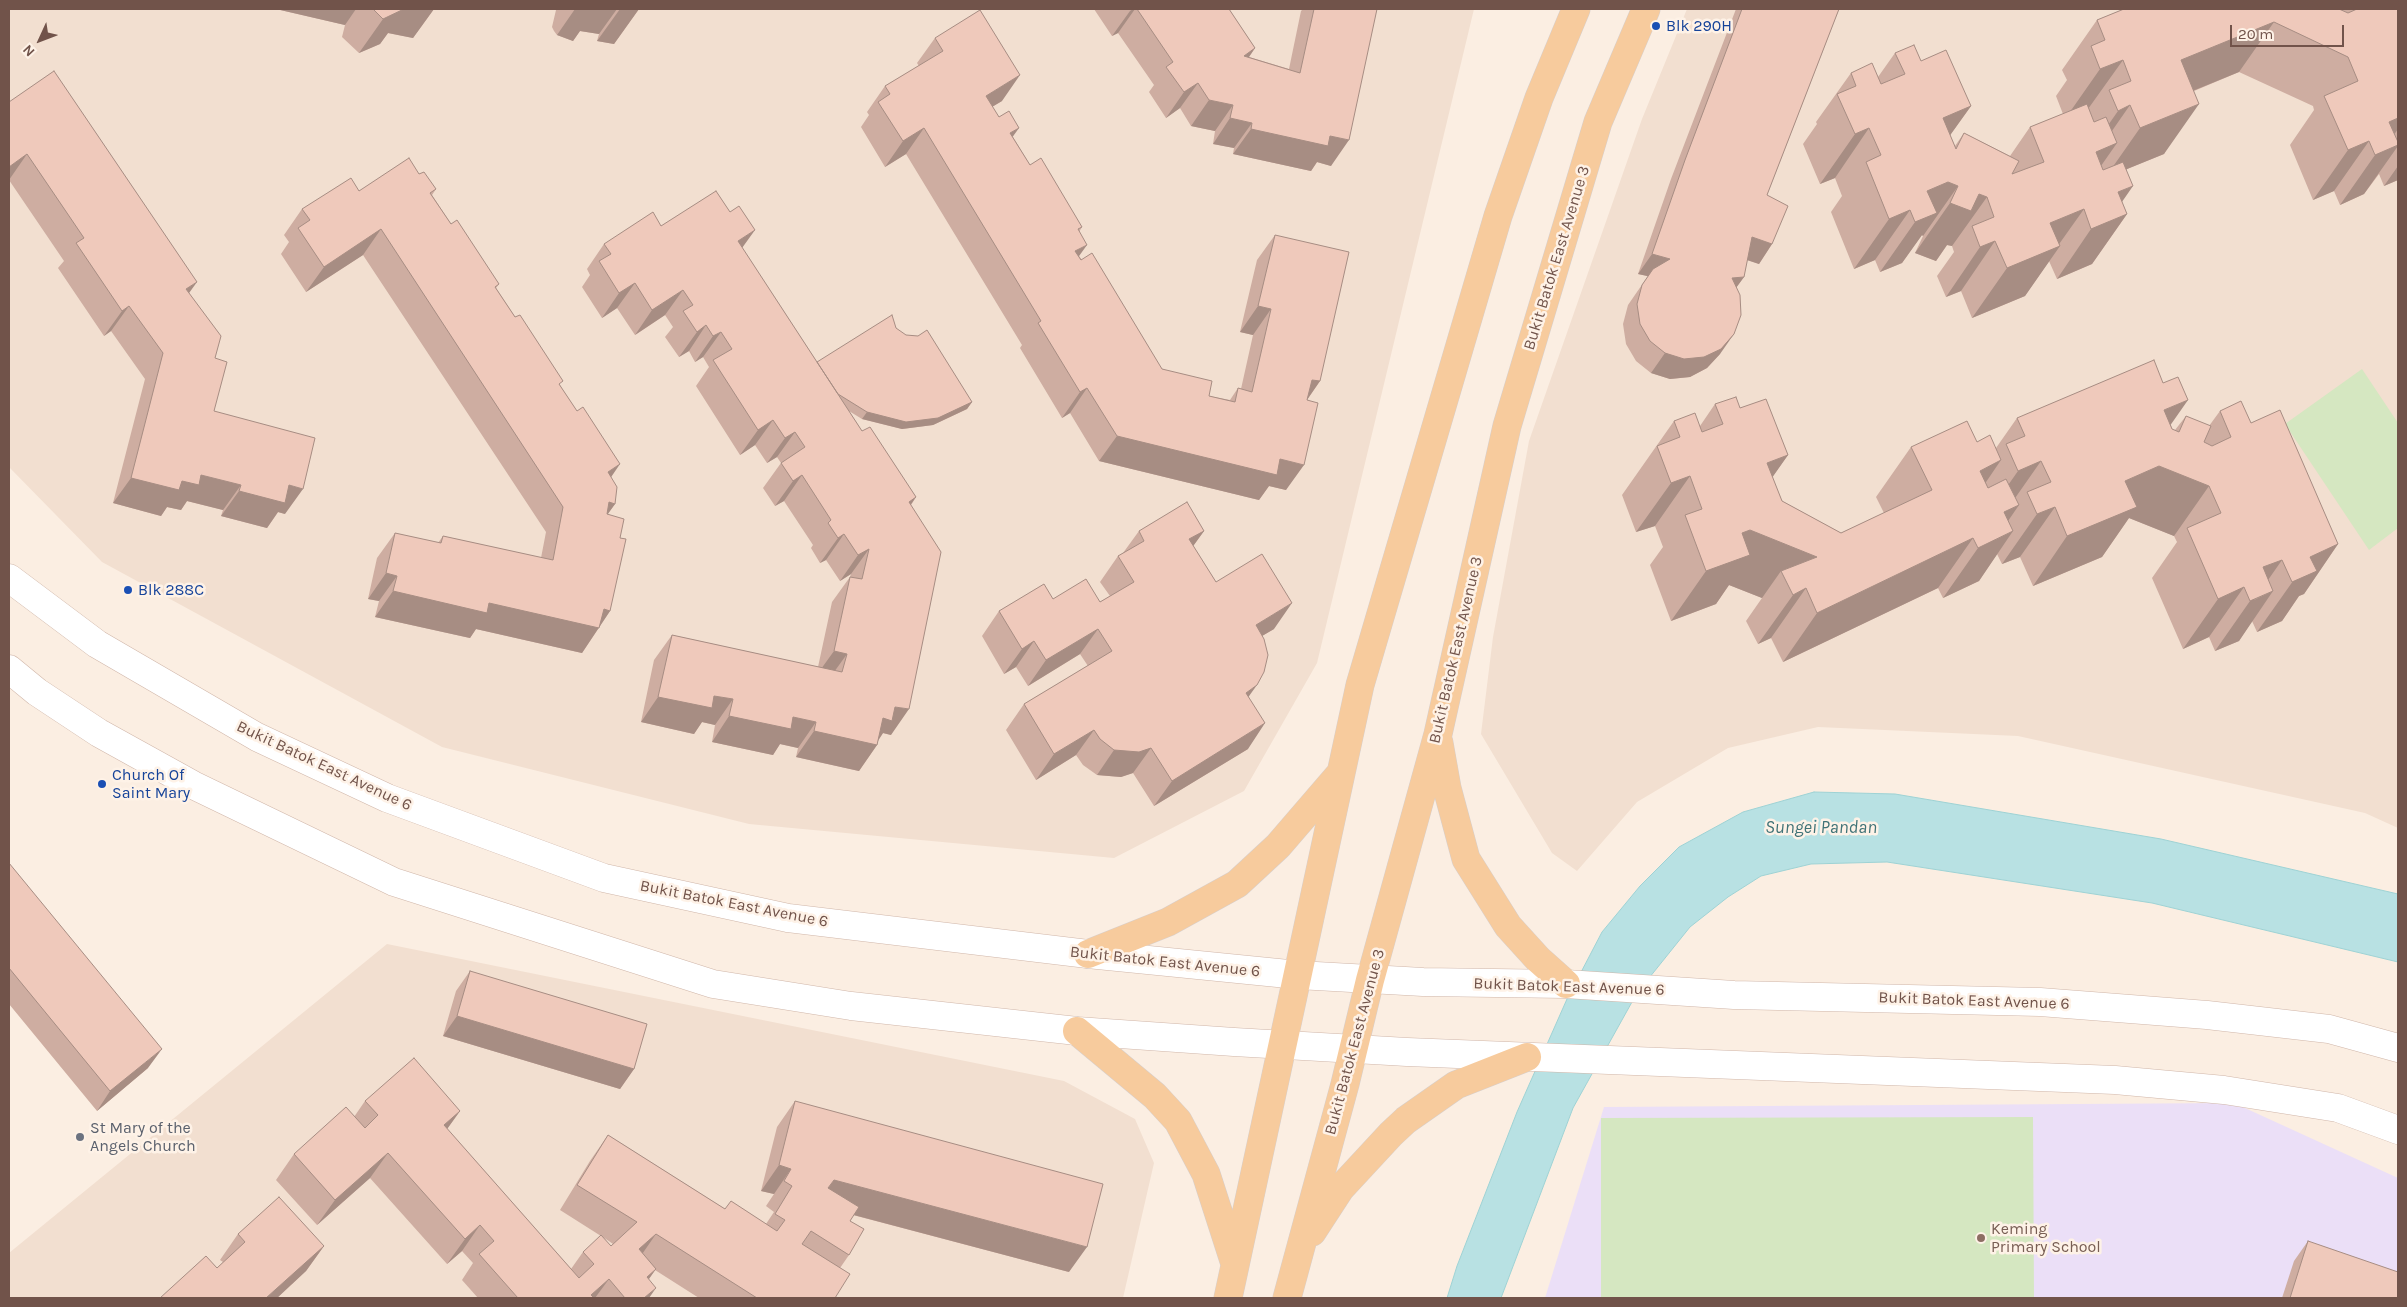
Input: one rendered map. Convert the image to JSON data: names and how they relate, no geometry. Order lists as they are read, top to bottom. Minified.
{"streets":{"main road":["Bukit Batok East Avenue 3","Bukit Batok East Avenue 6"]},"crossings":[["Bukit Batok East Avenue 3","Bukit Batok East Avenue 6"]],"water":["Sungei Pandan"],"places":["Blk 290H","Blk 288C","Church Of Saint Mary","St Mary of the Angels Church","Keming Primary School"],"scale_bar":"20 m","north":"bottom left"}
